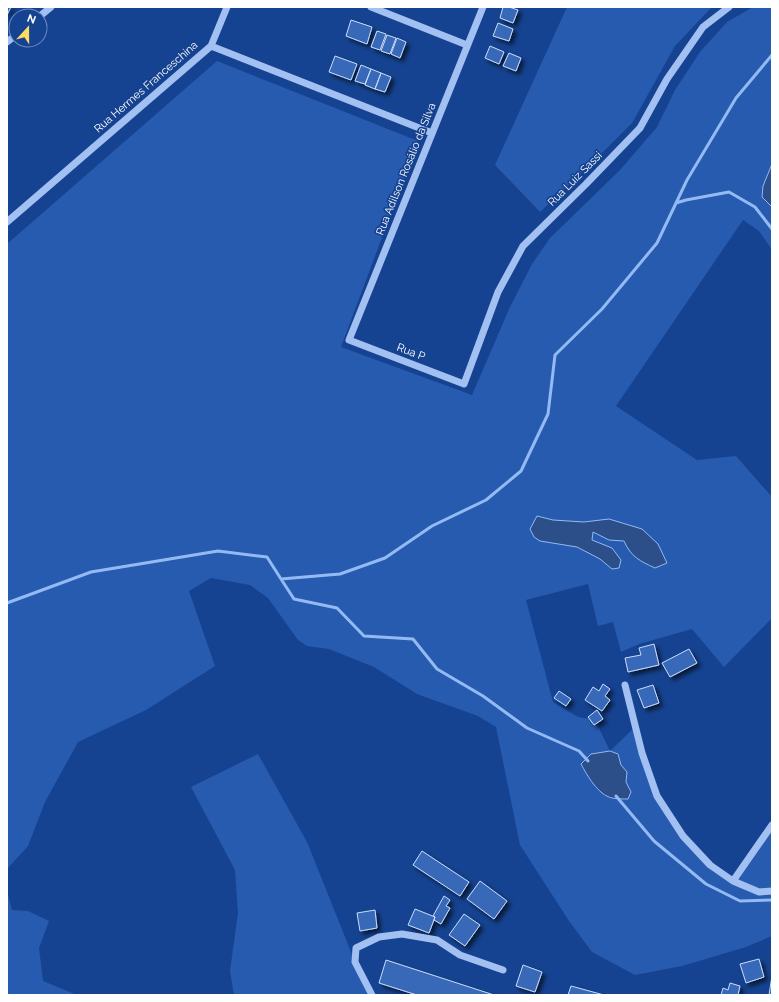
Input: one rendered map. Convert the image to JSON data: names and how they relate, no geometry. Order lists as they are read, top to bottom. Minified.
{"streets":{"street":["Rua Hermes Franceschina","Rua Adilson Rosálio da Silva","Rua Luiz Sassi","Rua P"]},"crossings":[["Rua Hermes Franceschina","Rua Adilson Rosálio da Silva"],["Rua Adilson Rosálio da Silva","Rua P"],["Rua Luiz Sassi","Rua P"]],"north":"top"}
